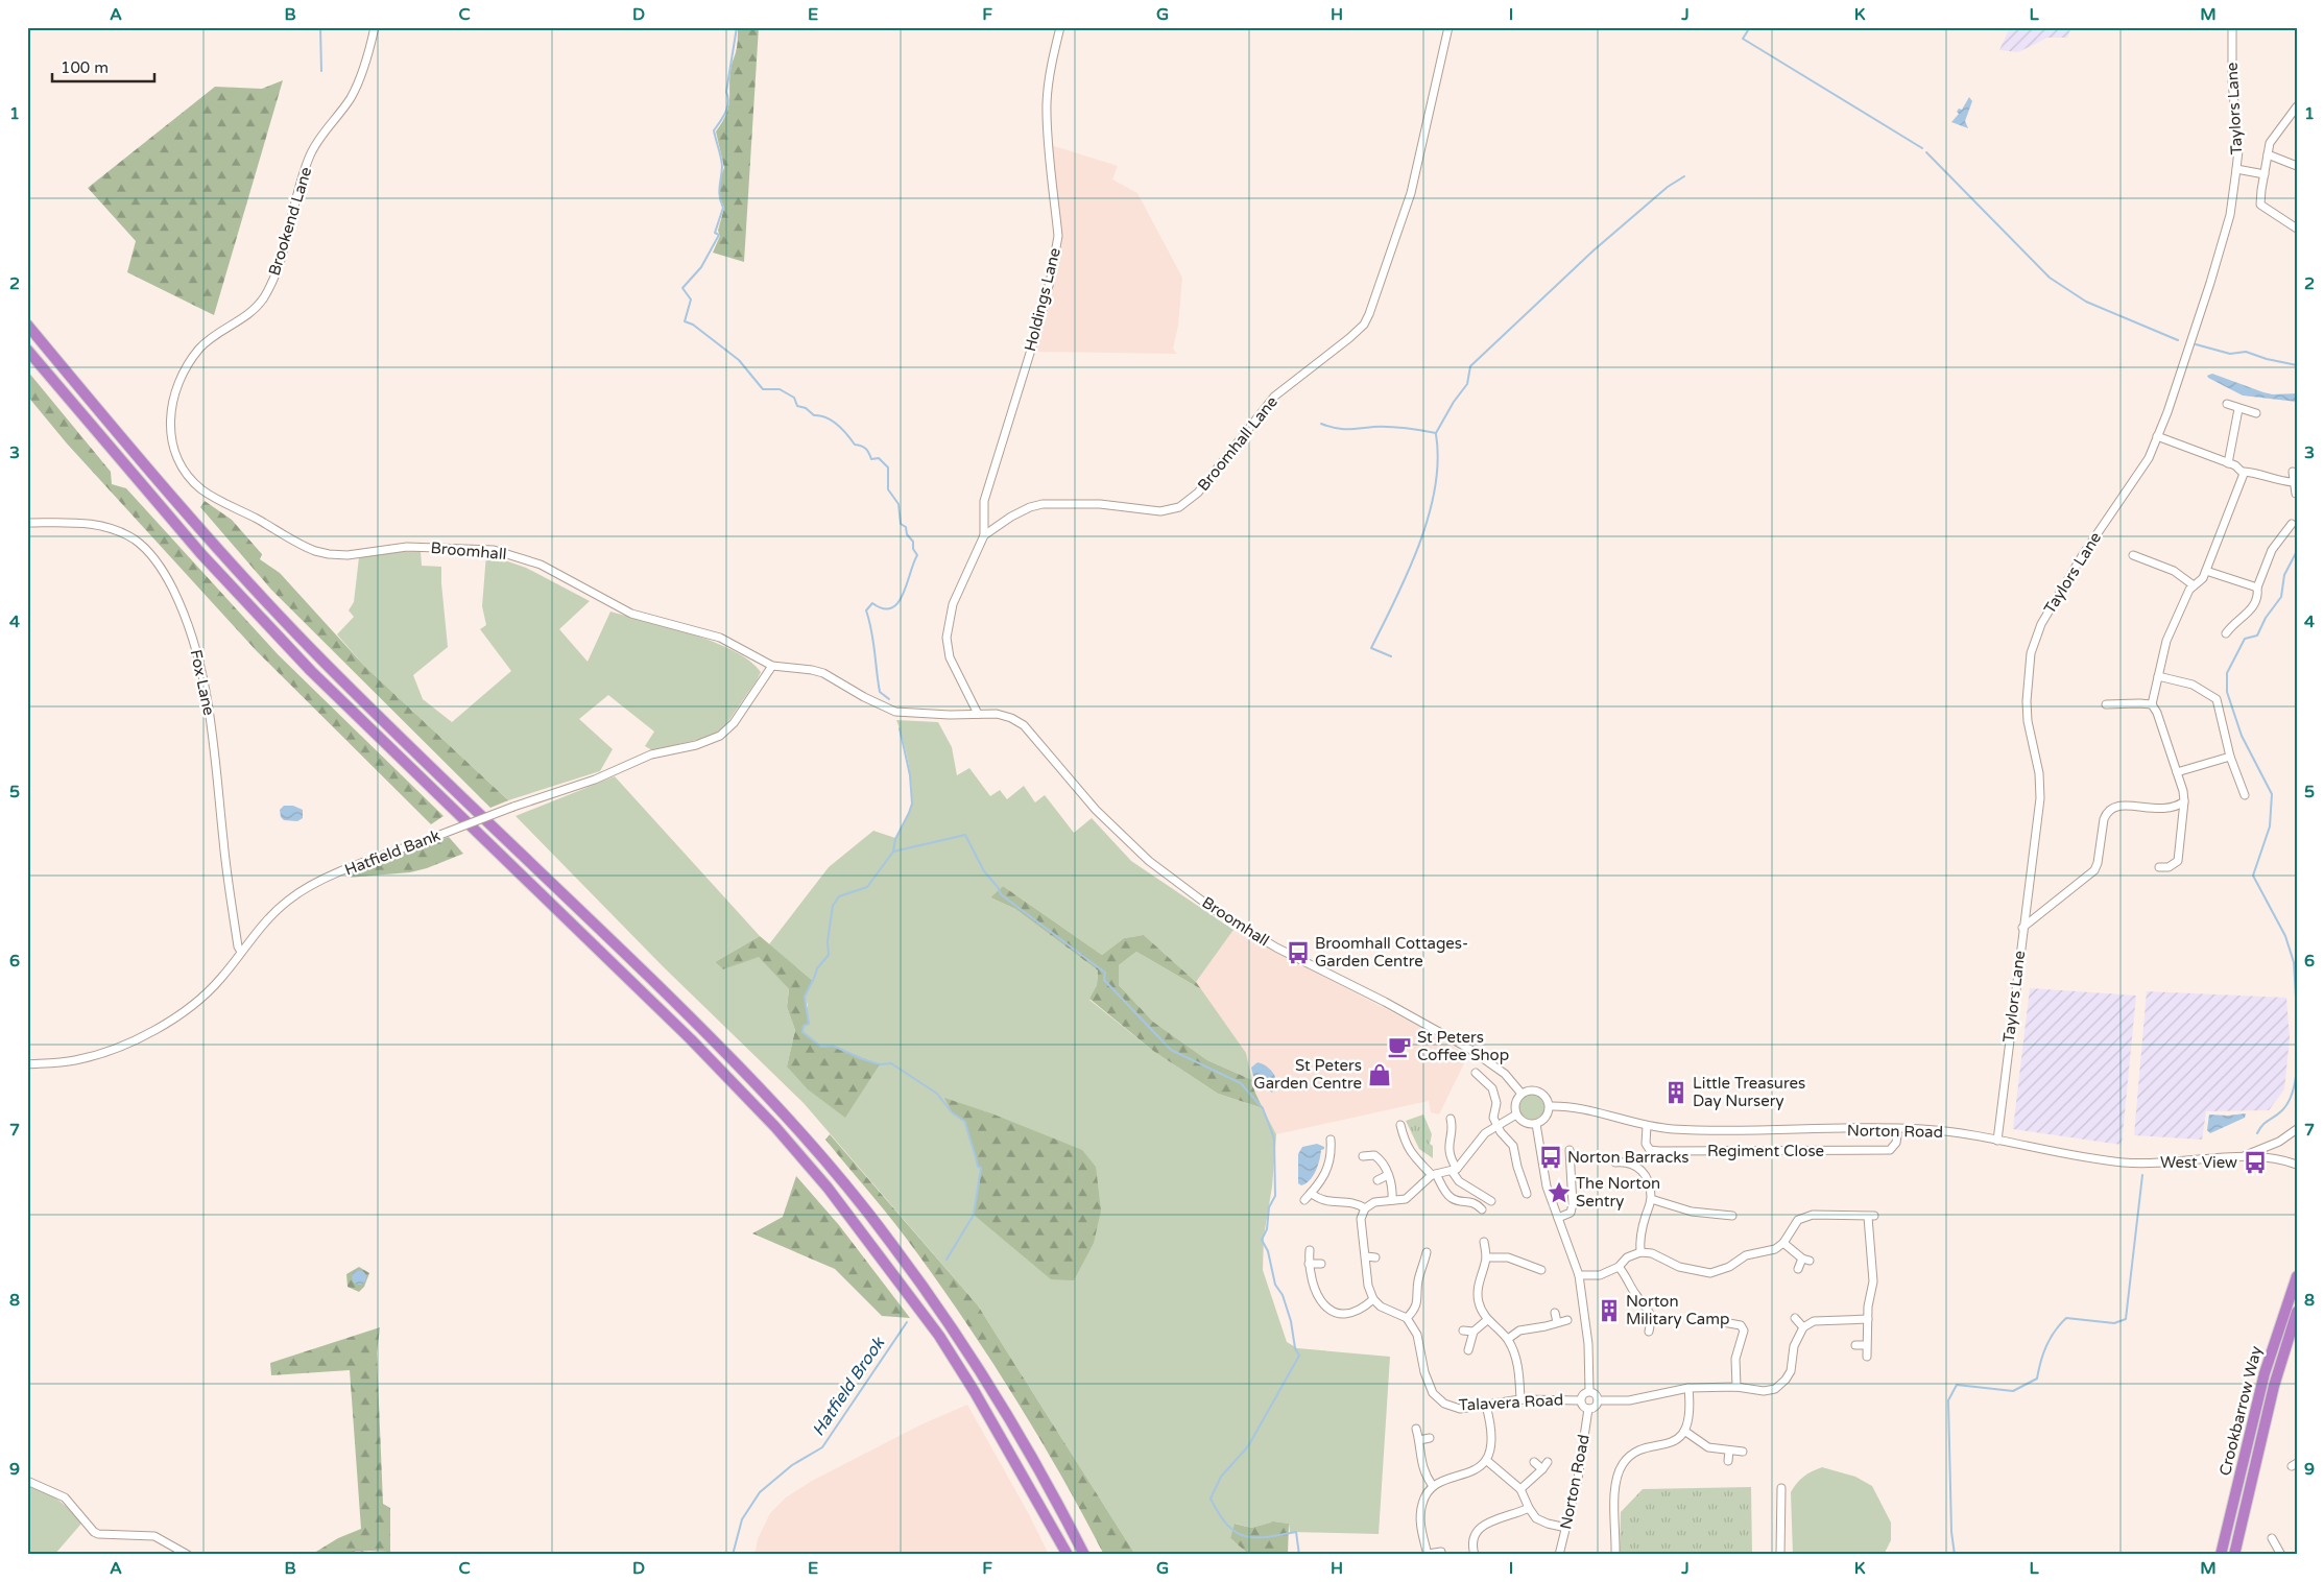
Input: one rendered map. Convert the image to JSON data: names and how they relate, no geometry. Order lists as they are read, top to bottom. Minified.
{"streets":{"highway":["Crookbarrow Way"],"street":["Taylors Lane","Brookend Lane","Holdings Lane","Broomhall Lane","Broomhall","Fox Lane","Hatfield Bank","Norton Road","Regiment Close","Talavera Road"]},"crossings":[["Taylors Lane","Norton Road"],["Brookend Lane","Broomhall"],["Holdings Lane","Broomhall Lane"],["Broomhall Lane","Broomhall"],["Broomhall","Hatfield Bank"],["Broomhall","Norton Road"],["Fox Lane","Hatfield Bank"],["Norton Road","Regiment Close"],["Norton Road","Talavera Road"]],"water":["Hatfield Brook"],"places":{"bus stop":["Broomhall Cottages- Garden Centre","Norton Barracks","West View"],"cafe":["St Peters Coffee Shop"],"shop":["St Peters Garden Centre"],"building":["Little Treasures Day Nursery","Norton Military Camp"],"place":["The Norton Sentry"]},"scale_bar":"100 m","grid":{"columns":["A","B","C","D","E","F","G","H","I","J","K","L","M"],"rows":["1","2","3","4","5","6","7","8","9"]}}
